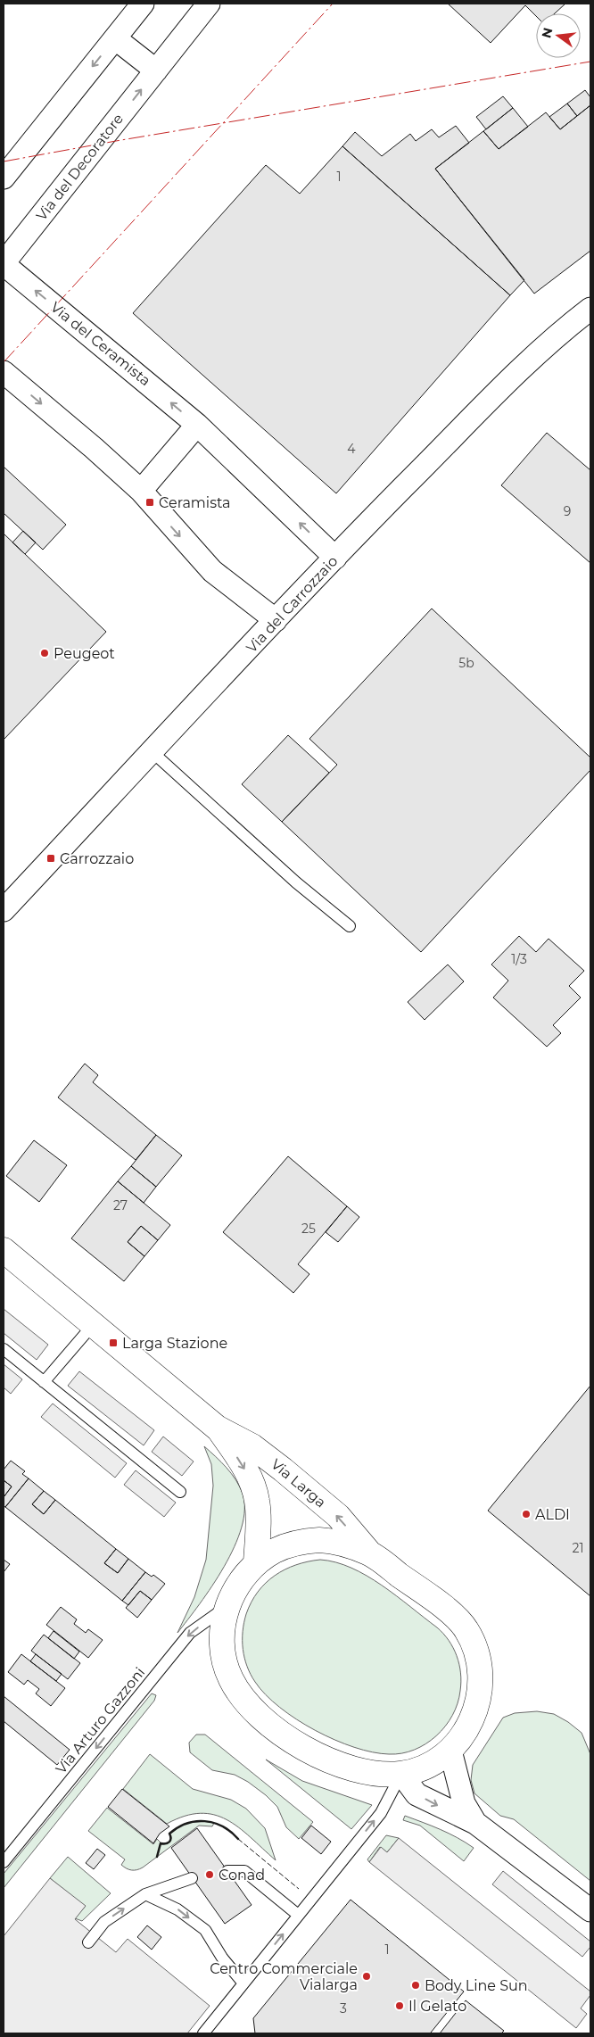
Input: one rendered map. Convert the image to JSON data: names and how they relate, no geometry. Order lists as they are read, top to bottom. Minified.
{"streets":{"main road":["Via Larga"],"street":["Via del Decoratore","Via del Ceramista","Via del Carrozzaio"],"lane":["Via Arturo Gazzoni"]},"crossings":[["Via del Decoratore","Via del Ceramista"],["Via del Ceramista","Via del Carrozzaio"]],"one_way":["Via Arturo Gazzoni"],"places":{"transit":["Ceramista","Carrozzaio","Larga Stazione"],"other":["Peugeot","ALDI","Conad","Centro Commerciale Vialarga","Body Line Sun","Il Gelato"]},"house_numbers":["1","4","9","5b","1/3","27","25","21","1","3"],"north":"left"}
